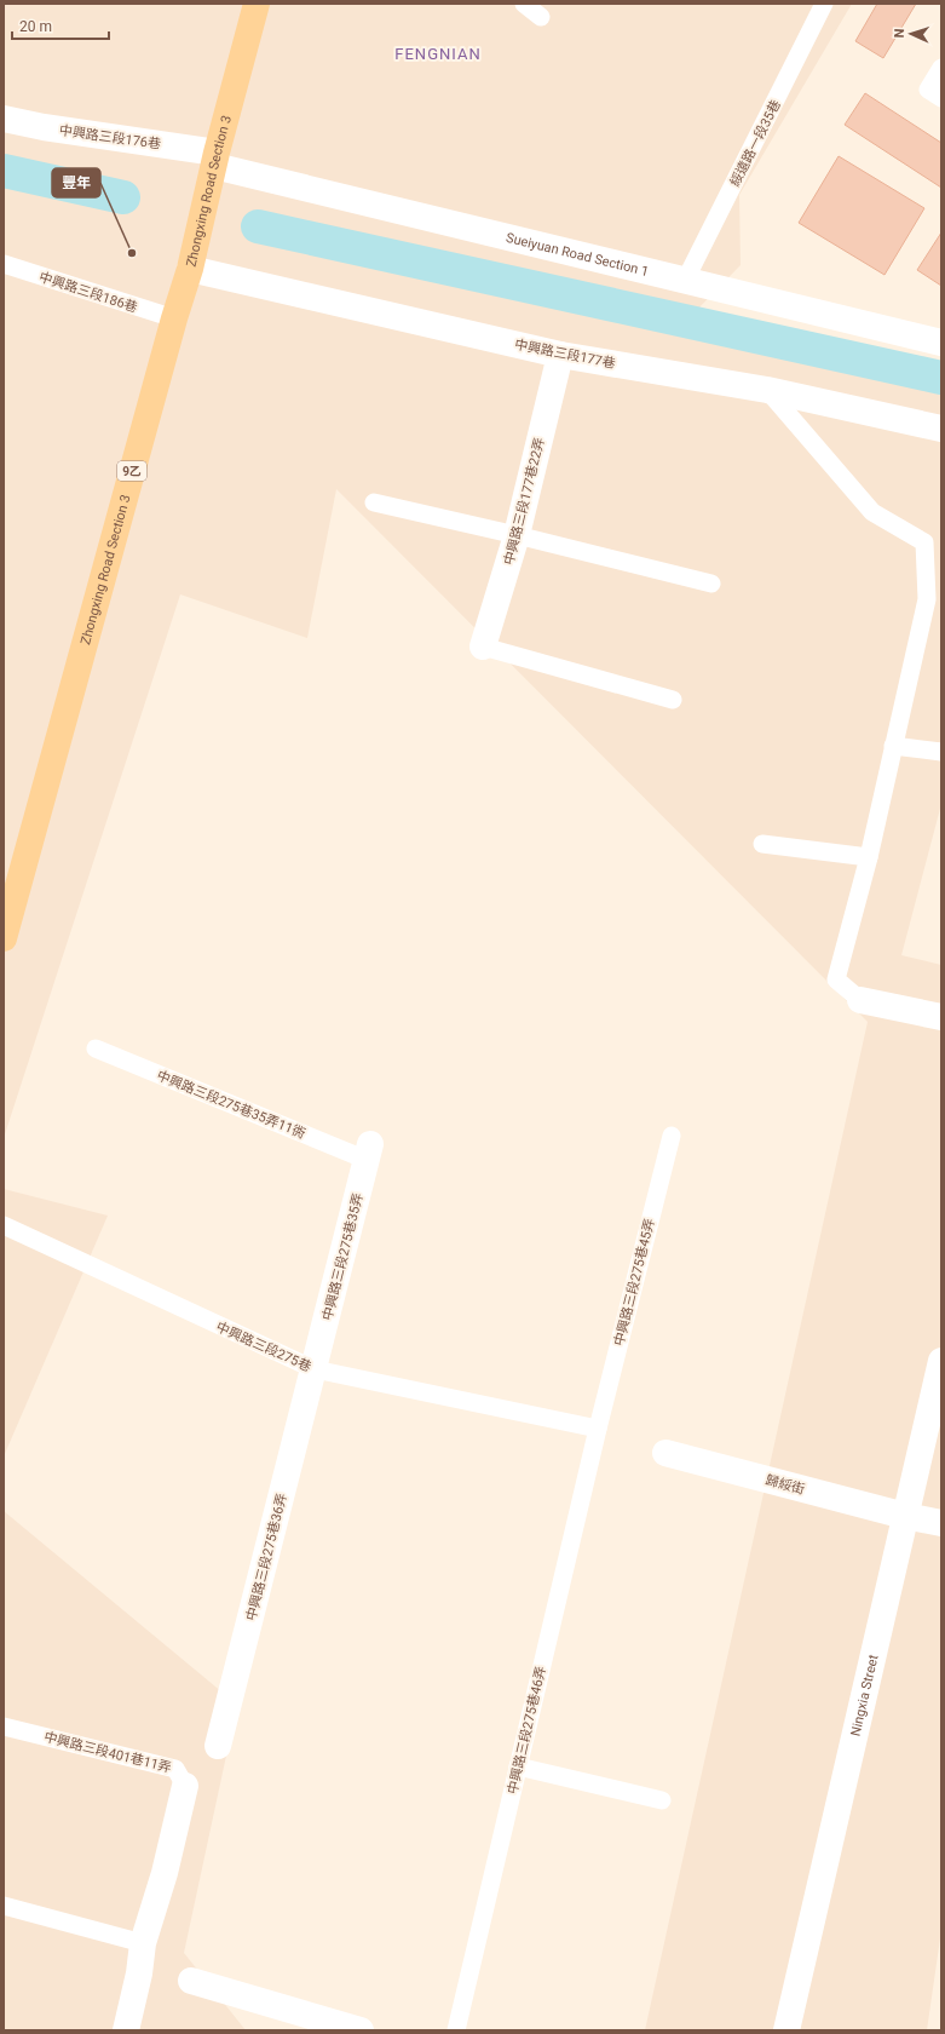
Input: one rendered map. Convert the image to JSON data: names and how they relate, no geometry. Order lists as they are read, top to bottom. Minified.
{"streets":{"main road":["Zhongxing Road Section 3","9乙"],"street":["中興路三段176巷","Sueiyuan Road Section 1","中興路三段177巷","中興路三段177巷22弄","中興路三段275巷35弄","歸綏街","中興路三段275巷36弄","Ningxia Street","中興路三段401巷11弄"],"lane":["綏遠路一段35巷","中興路三段186巷","中興路三段275巷35弄11衖","中興路三段275巷45弄","中興路三段275巷","中興路三段275巷46弄"]},"crossings":[["中興路三段176巷","Zhongxing Road Section 3"],["中興路三段176巷","Sueiyuan Road Section 1"],["綏遠路一段35巷","Sueiyuan Road Section 1"],["Zhongxing Road Section 3","Sueiyuan Road Section 1"],["Zhongxing Road Section 3","中興路三段186巷"],["Zhongxing Road Section 3","中興路三段177巷"],["中興路三段177巷","中興路三段177巷22弄"],["中興路三段275巷35弄11衖","中興路三段275巷35弄"],["中興路三段275巷35弄","中興路三段275巷"],["中興路三段275巷35弄","中興路三段275巷36弄"],["中興路三段275巷45弄","中興路三段275巷"],["中興路三段275巷45弄","中興路三段275巷46弄"],["中興路三段275巷","中興路三段275巷36弄"],["中興路三段275巷","中興路三段275巷46弄"],["歸綏街","Ningxia Street"]],"districts":["FENGNIAN"],"places":["豐年"],"scale_bar":"20 m","north":"left"}
